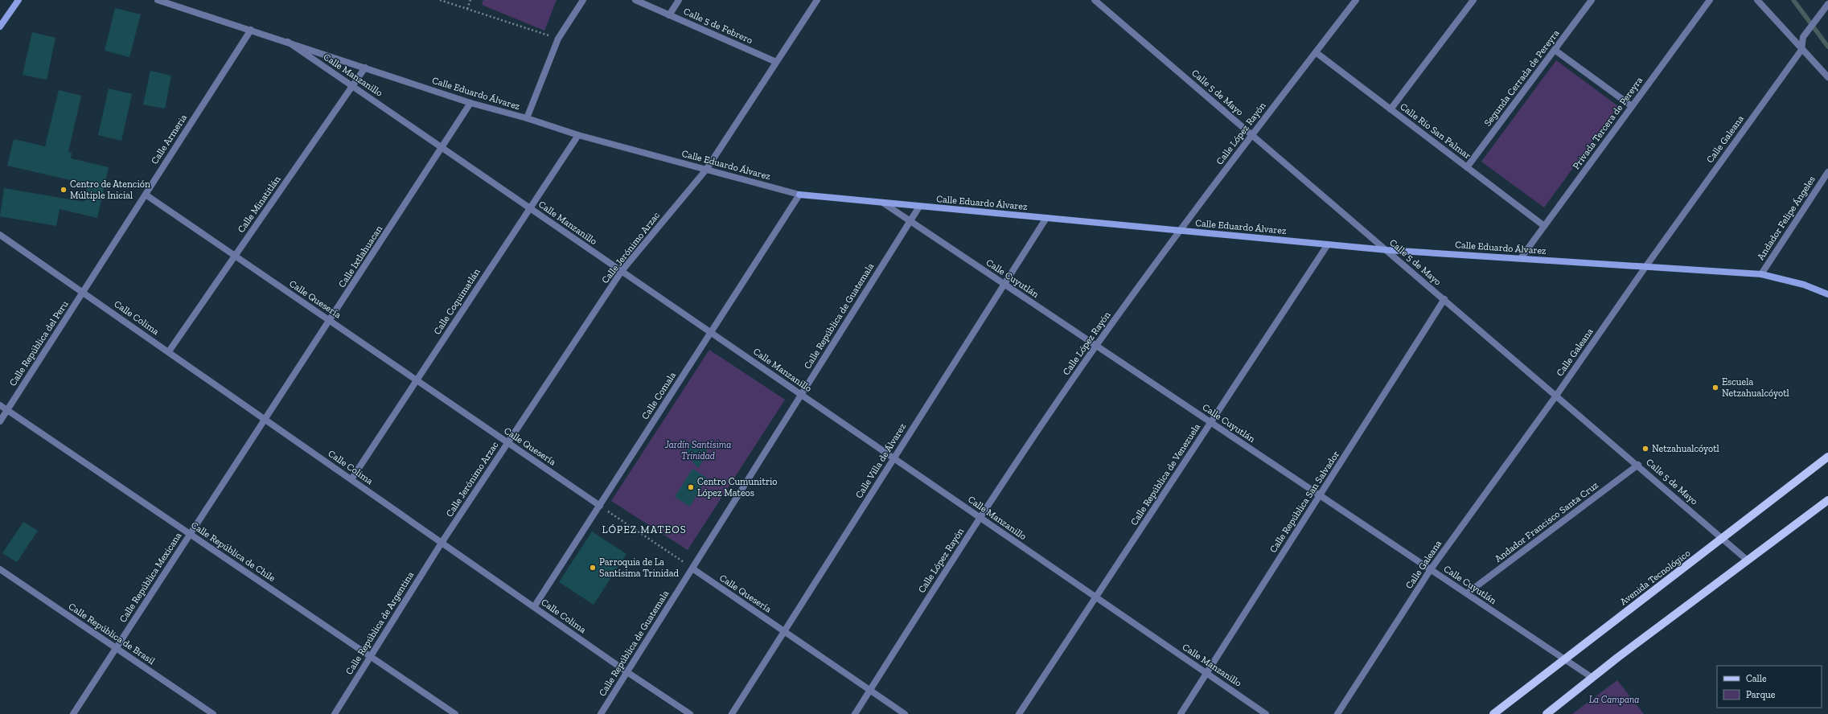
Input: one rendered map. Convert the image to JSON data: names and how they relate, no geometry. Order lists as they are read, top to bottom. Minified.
{"streets":{"main road":["Avenida Tecnológico"],"street":["Calle 5 de Febrero","Calle Manzanillo","Segunda Cerrada de Pereyra","Calle 5 de Mayo","Calle Eduardo Álvarez","Privada Tercera de Pereyra","Calle Río San Palmar","Calle López Rayón","Calle Armeria","Calle Galeana","Calle Minatitlán","Andador Felipe Ángeles","Calle Jerónimo Arzac","Calle Ixtlahuacan","Calle Cuyutlán","Calle Quesería","Calle Coquimatlán","Calle República de Guatemala","Calle Colima","Calle República del Peru","Calle Comala","Calle Villa de Álvarez","Calle República de Venezuela","Calle República San Salvador","Andador Francisco Santa Cruz","Calle República de Chile","Calle República Mexicana","Calle República de Argentina","Calle República de Brasil"]},"crossings":[["Calle 5 de Febrero","Calle Jerónimo Arzac"],["Calle Manzanillo","Calle Eduardo Álvarez"],["Calle Manzanillo","Calle López Rayón"],["Calle Manzanillo","Calle Minatitlán"],["Calle Manzanillo","Calle Jerónimo Arzac"],["Calle Manzanillo","Calle Ixtlahuacan"],["Calle Manzanillo","Calle Coquimatlán"],["Calle Manzanillo","Calle República de Guatemala"],["Calle Manzanillo","Calle Comala"],["Calle Manzanillo","Calle Villa de Álvarez"],["Calle Manzanillo","Calle República de Venezuela"],["Calle Manzanillo","Calle República San Salvador"],["Segunda Cerrada de Pereyra","Calle Río San Palmar"],["Calle 5 de Mayo","Calle Eduardo Álvarez"],["Calle 5 de Mayo","Calle López Rayón"],["Calle 5 de Mayo","Calle Galeana"],["Calle 5 de Mayo","Calle República San Salvador"],["Calle 5 de Mayo","Andador Francisco Santa Cruz"],["Calle 5 de Mayo","Avenida Tecnológico"],["Calle Eduardo Álvarez","Privada Tercera de Pereyra"],["Calle Eduardo Álvarez","Calle López Rayón"],["Calle Eduardo Álvarez","Calle Armeria"],["Calle Eduardo Álvarez","Calle Galeana"],["Calle Eduardo Álvarez","Calle Minatitlán"],["Calle Eduardo Álvarez","Andador Felipe Ángeles"],["Calle Eduardo Álvarez","Calle Jerónimo Arzac"],["Calle Eduardo Álvarez","Calle Ixtlahuacan"],["Calle Eduardo Álvarez","Calle Cuyutlán"],["Calle Eduardo Álvarez","Calle Coquimatlán"],["Calle Eduardo Álvarez","Calle República de Guatemala"],["Calle Eduardo Álvarez","Calle Comala"],["Calle Eduardo Álvarez","Calle Villa de Álvarez"],["Calle Eduardo Álvarez","Calle República de Venezuela"],["Privada Tercera de Pereyra","Calle Río San Palmar"],["Calle Río San Palmar","Calle López Rayón"],["Calle López Rayón","Calle Cuyutlán"],["Calle López Rayón","Calle Quesería"],["Calle Armeria","Calle Quesería"],["Calle Armeria","Calle Colima"],["Calle Armeria","Calle República del Peru"],["Calle Galeana","Calle Cuyutlán"],["Calle Minatitlán","Calle Quesería"],["Calle Minatitlán","Calle Colima"],["Calle Jerónimo Arzac","Calle Quesería"],["Calle Jerónimo Arzac","Calle Colima"],["Calle Jerónimo Arzac","Calle República de Argentina"],["Calle Ixtlahuacan","Calle Quesería"],["Calle Ixtlahuacan","Calle Colima"],["Calle Ixtlahuacan","Calle República Mexicana"],["Calle Cuyutlán","Calle República de Guatemala"],["Calle Cuyutlán","Calle Villa de Álvarez"],["Calle Cuyutlán","Calle República de Venezuela"],["Calle Cuyutlán","Calle República San Salvador"],["Calle Cuyutlán","Andador Francisco Santa Cruz"],["Calle Cuyutlán","Avenida Tecnológico"],["Calle Quesería","Calle Coquimatlán"],["Calle Quesería","Calle República de Guatemala"],["Calle Quesería","Calle Comala"],["Calle Quesería","Calle Villa de Álvarez"],["Calle Coquimatlán","Calle Colima"],["Calle República de Guatemala","Calle Colima"],["Calle Colima","Calle República del Peru"],["Calle Colima","Calle Comala"],["Calle Colima","Calle República Mexicana"],["Calle Colima","Calle República de Argentina"],["Calle República del Peru","Calle República de Chile"],["Calle República de Chile","Calle República Mexicana"],["Calle República de Chile","Calle República de Argentina"],["Calle República Mexicana","Calle República de Brasil"]],"districts":["LÓPEZ MATEOS"],"parks":["Jardín Santísima Trinidad","La Campana"],"places":["Centro de Atención Múltiple Inicial","Escuela Netzahualcóyotl","Netzahualcóyotl","Centro Cumunitrio López Mateos","Parroquia de La Santísima Trinidad"],"legend":["Calle","Parque"]}
